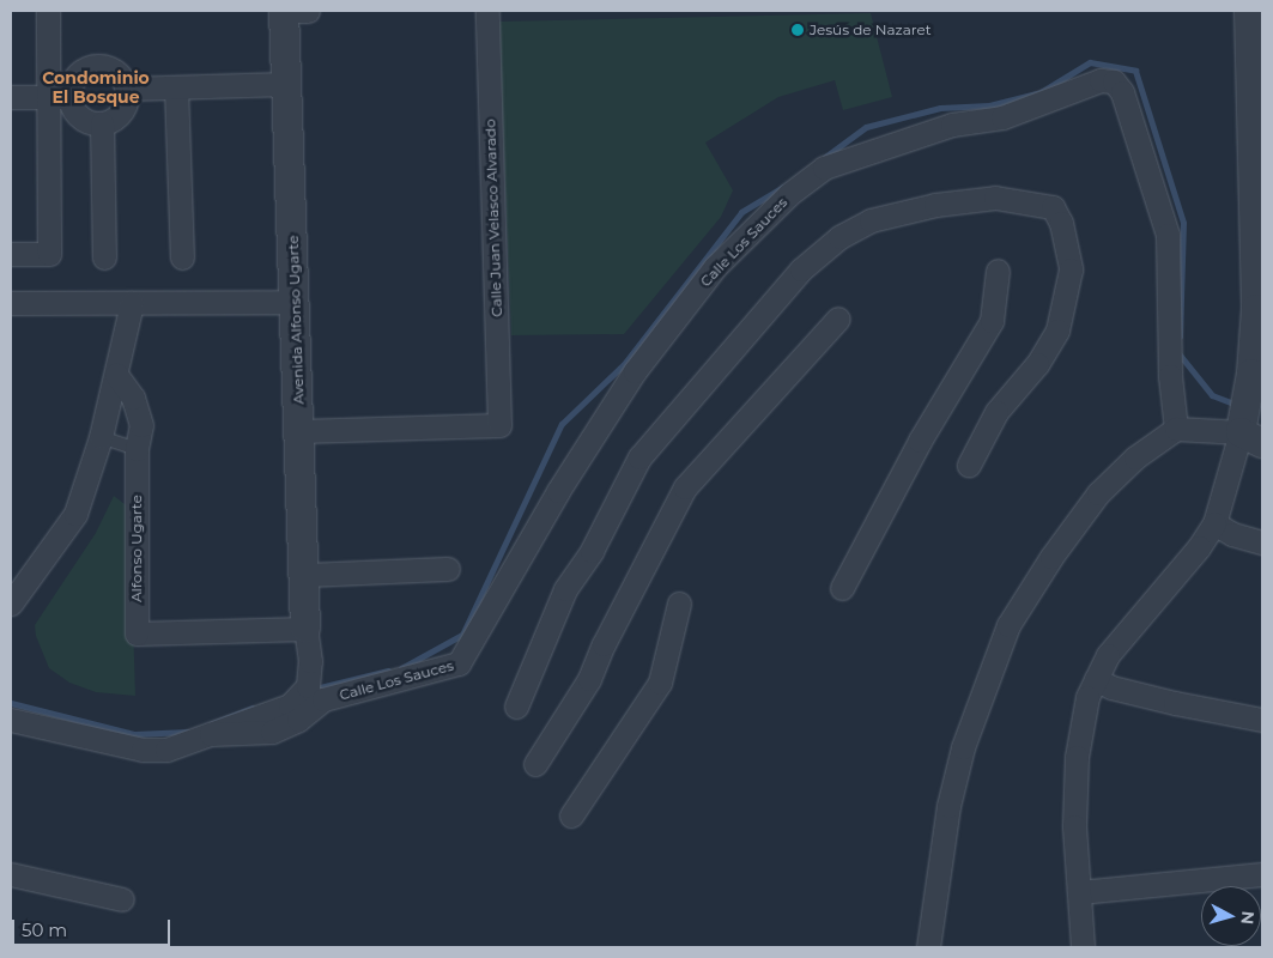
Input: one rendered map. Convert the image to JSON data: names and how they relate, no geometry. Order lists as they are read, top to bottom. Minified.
{"streets":{"street":["Calle Juan Velasco Alvarado","Calle Los Sauces","Avenida Alfonso Ugarte","Alfonso Ugarte"]},"crossings":[["Calle Juan Velasco Alvarado","Avenida Alfonso Ugarte"],["Avenida Alfonso Ugarte","Alfonso Ugarte"]],"districts":["Condominio El Bosque"],"places":["Jesús de Nazaret"],"scale_bar":"50 m","north":"right"}
